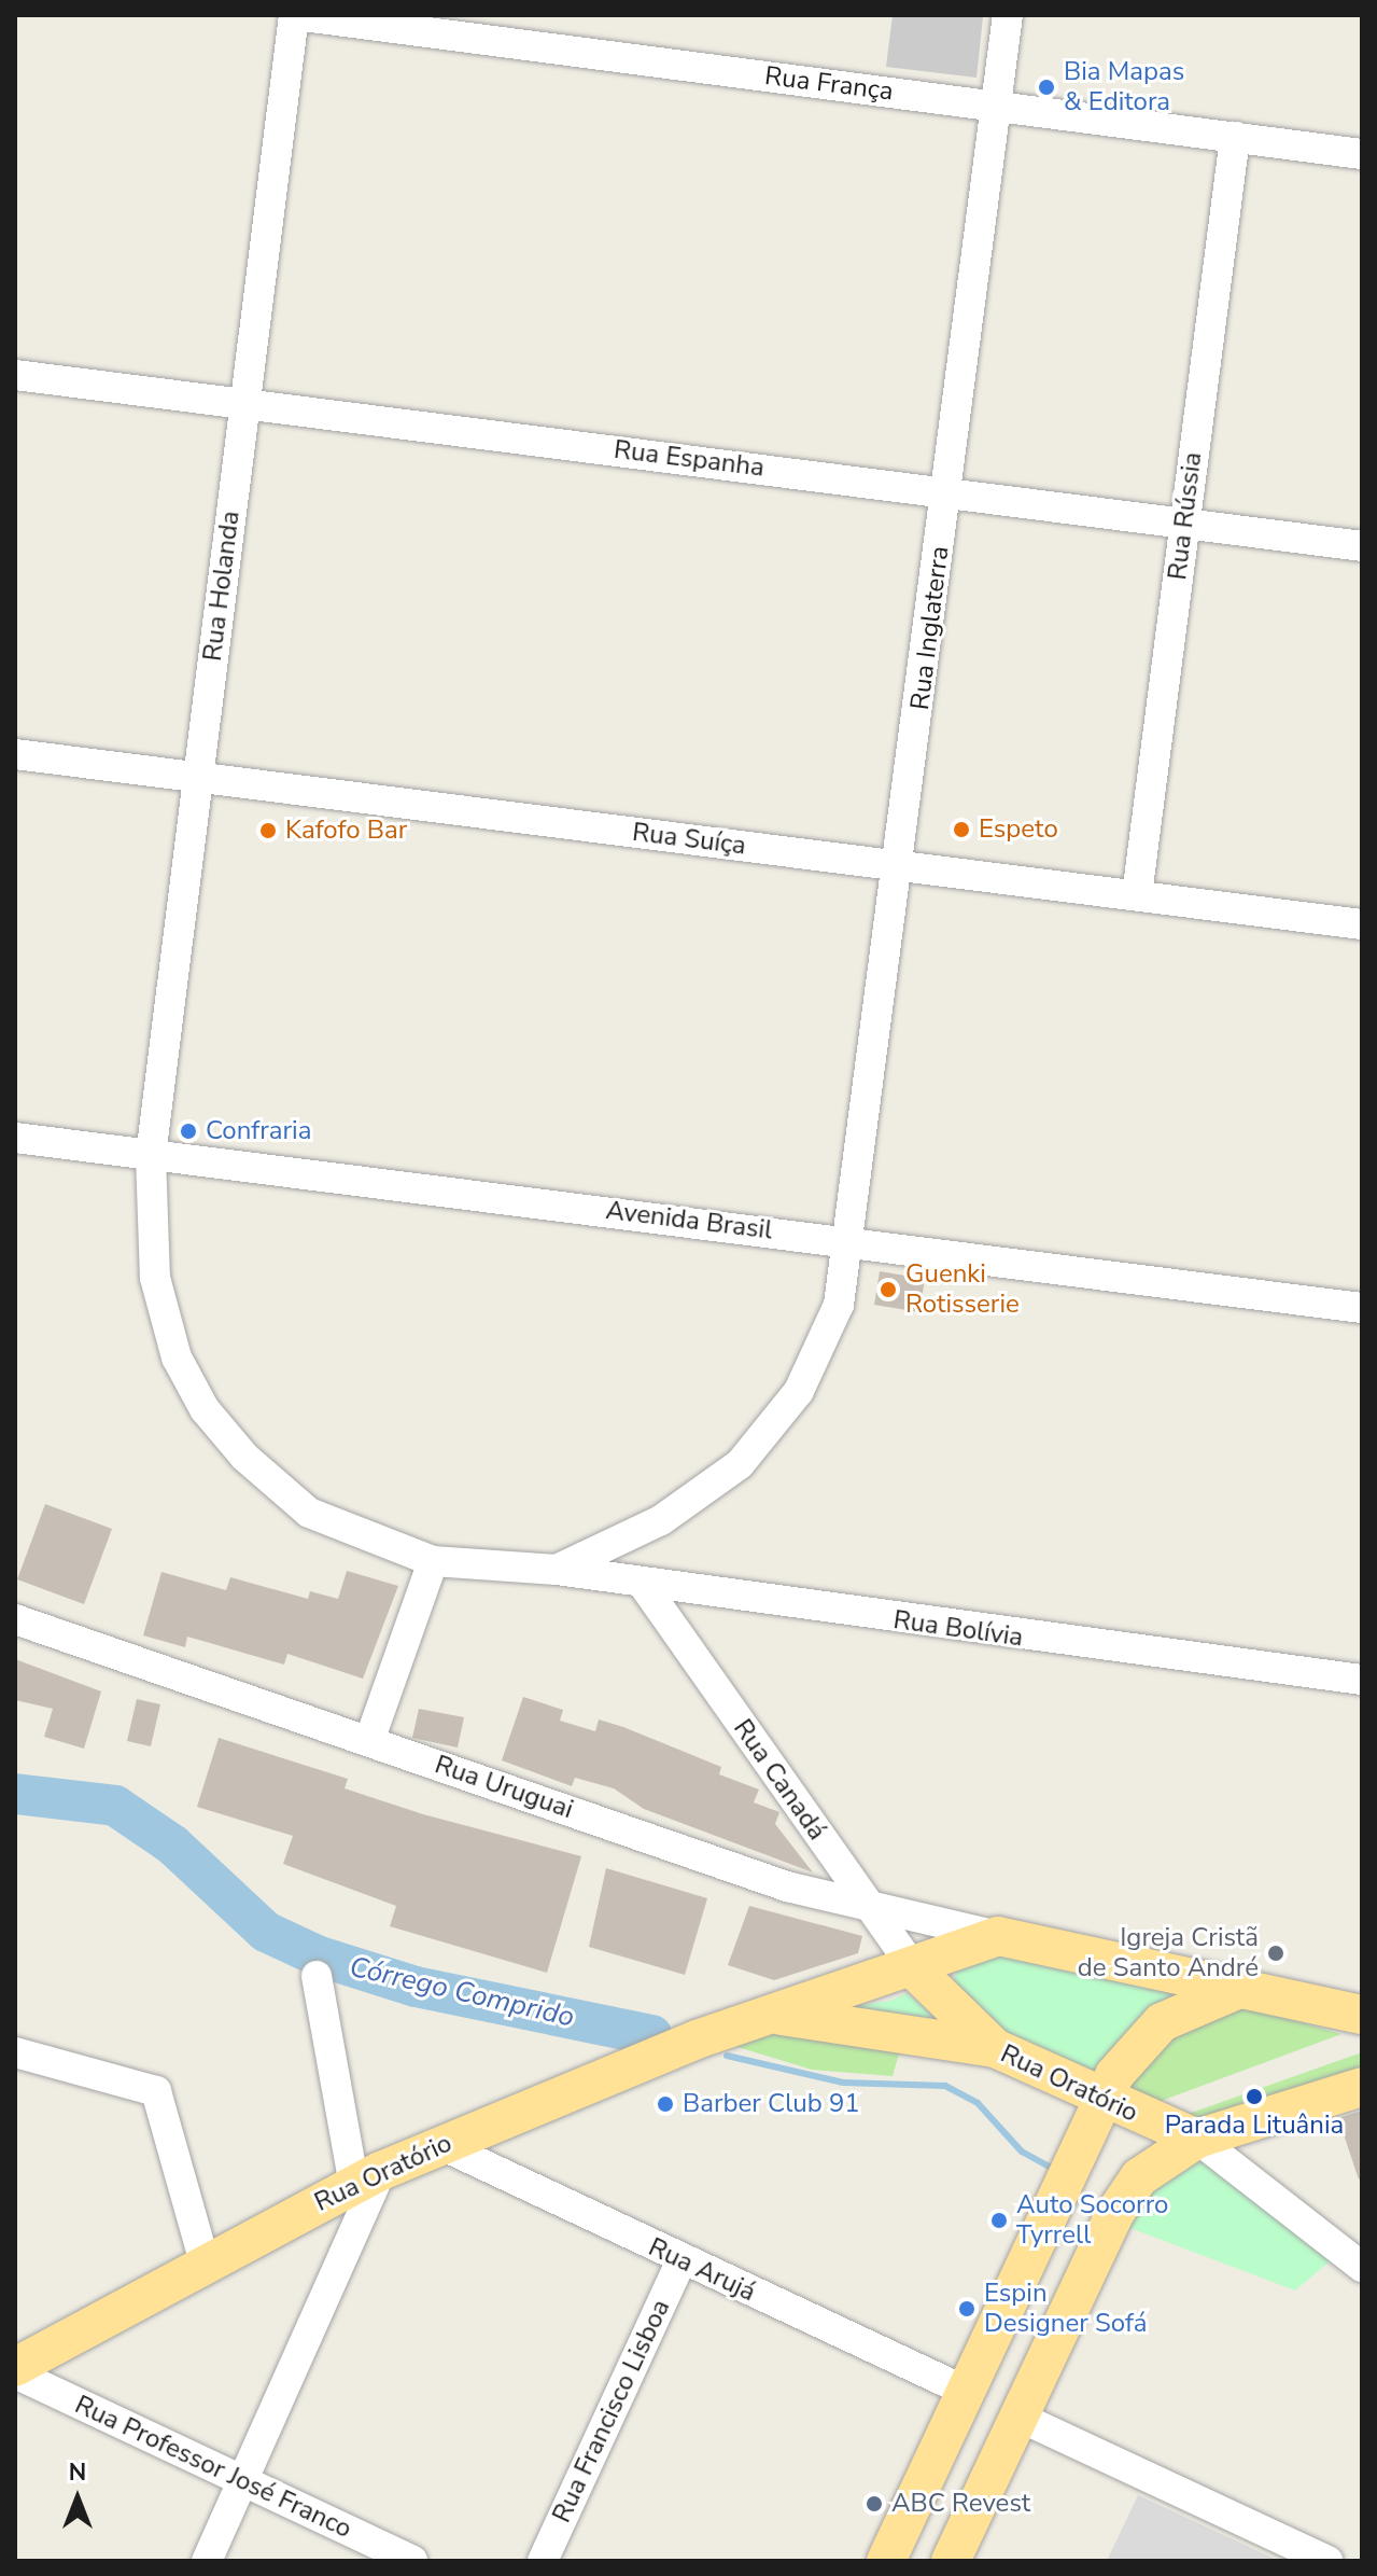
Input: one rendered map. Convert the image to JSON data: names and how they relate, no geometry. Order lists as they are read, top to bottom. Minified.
{"streets":{"main road":["Rua Oratório"],"street":["Rua França","Rua Espanha","Rua Rússia","Rua Holanda","Rua Inglaterra","Rua Suíça","Avenida Brasil","Rua Bolívia","Rua Canadá","Rua Uruguai","Rua Arujá","Rua Francisco Lisboa","Rua Professor José Franco"]},"crossings":[["Rua França","Rua Rússia"],["Rua França","Rua Holanda"],["Rua França","Rua Inglaterra"],["Rua Espanha","Rua Rússia"],["Rua Espanha","Rua Holanda"],["Rua Espanha","Rua Inglaterra"],["Rua Rússia","Rua Suíça"],["Rua Holanda","Rua Suíça"],["Rua Holanda","Avenida Brasil"],["Rua Holanda","Rua Bolívia"],["Rua Inglaterra","Rua Suíça"],["Rua Inglaterra","Avenida Brasil"],["Rua Inglaterra","Rua Bolívia"],["Rua Bolívia","Rua Canadá"],["Rua Canadá","Rua Uruguai"],["Rua Canadá","Rua Oratório"],["Rua Uruguai","Rua Oratório"],["Rua Oratório","Rua Arujá"],["Rua Oratório","Rua Professor José Franco"],["Rua Arujá","Rua Francisco Lisboa"]],"water":["Córrego Comprido"],"places":["Bia Mapas & Editora","Espeto","Kafofo Bar","Confraria","Guenki Rotisserie","Igreja Cristã de Santo André","Parada Lituânia","Barber Club 91","Auto Socorro Tyrrell","Espin Designer Sofá","ABC Revest"],"north":"top"}
